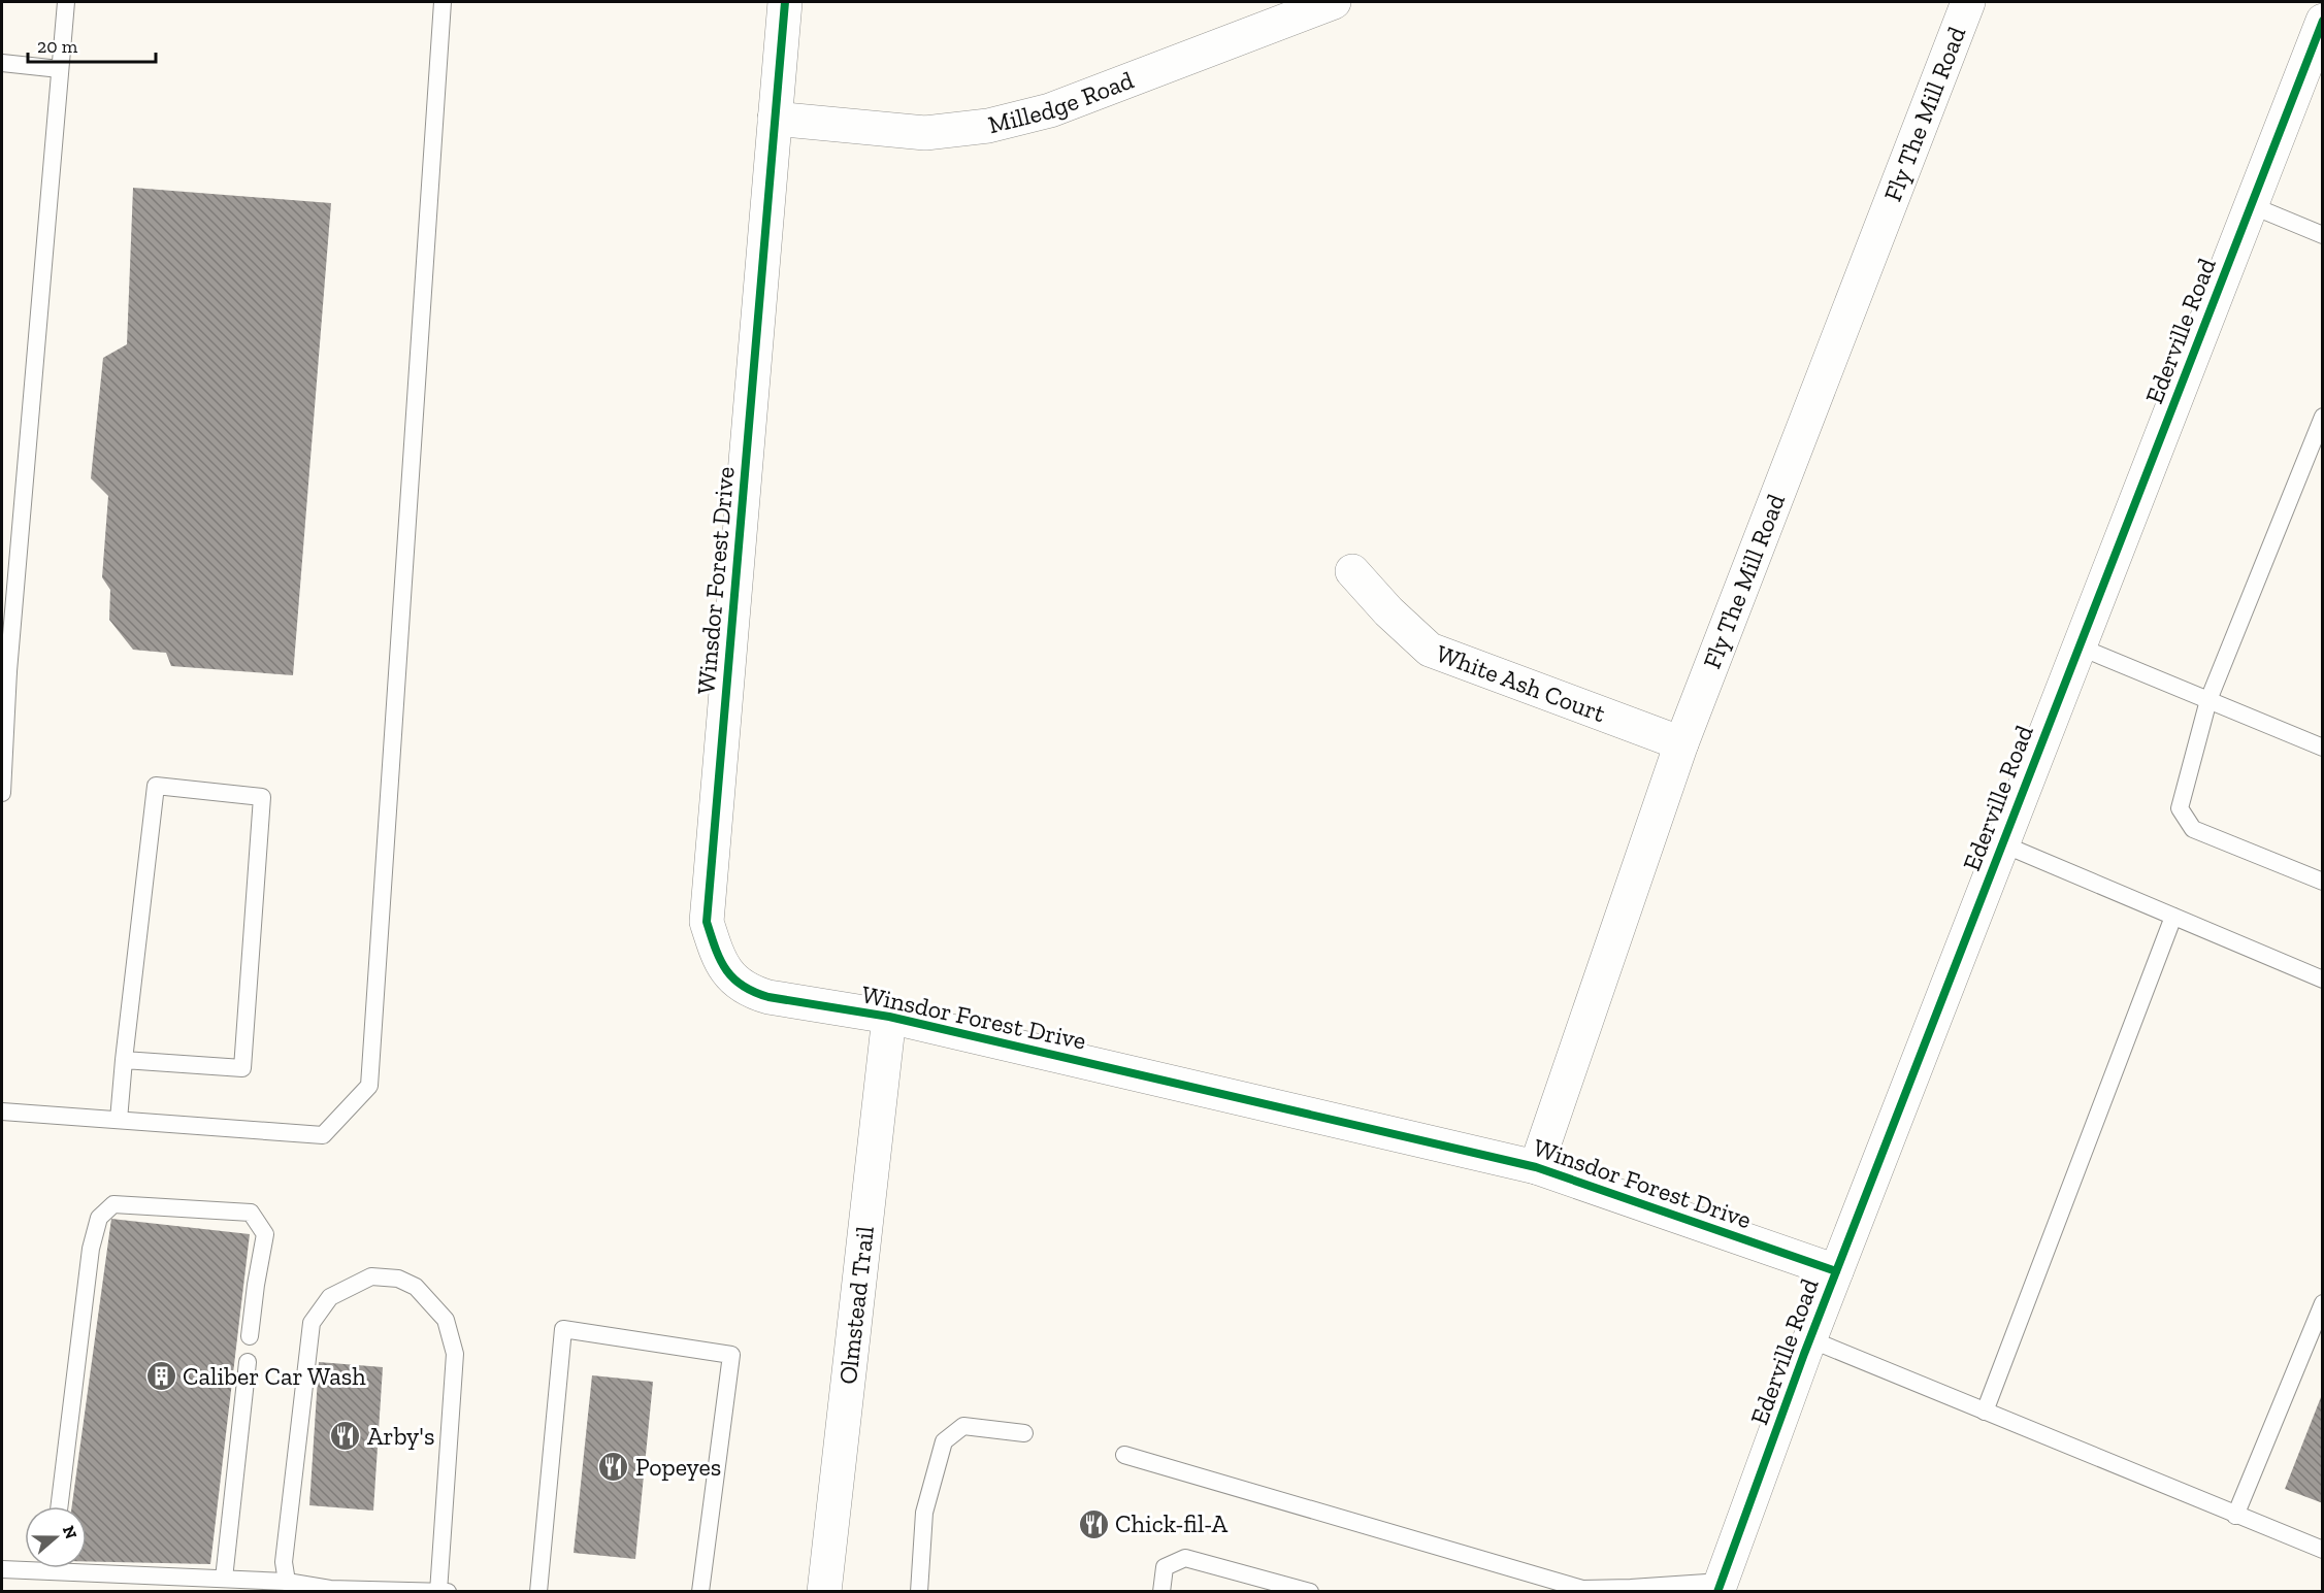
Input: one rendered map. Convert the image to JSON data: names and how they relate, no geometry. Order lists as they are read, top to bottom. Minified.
{"streets":{"street":["Milledge Road","Fly The Mill Road","Ederville Road","Winsdor Forest Drive","White Ash Court","Olmstead Trail"]},"crossings":[["Milledge Road","Winsdor Forest Drive"],["Fly The Mill Road","Winsdor Forest Drive"],["Fly The Mill Road","White Ash Court"],["Ederville Road","Winsdor Forest Drive"],["Winsdor Forest Drive","Olmstead Trail"]],"places":{"building":["Caliber Car Wash"],"restaurant":["Arby's","Popeyes","Chick-fil-A"]},"scale_bar":"20 m","north":"right"}
